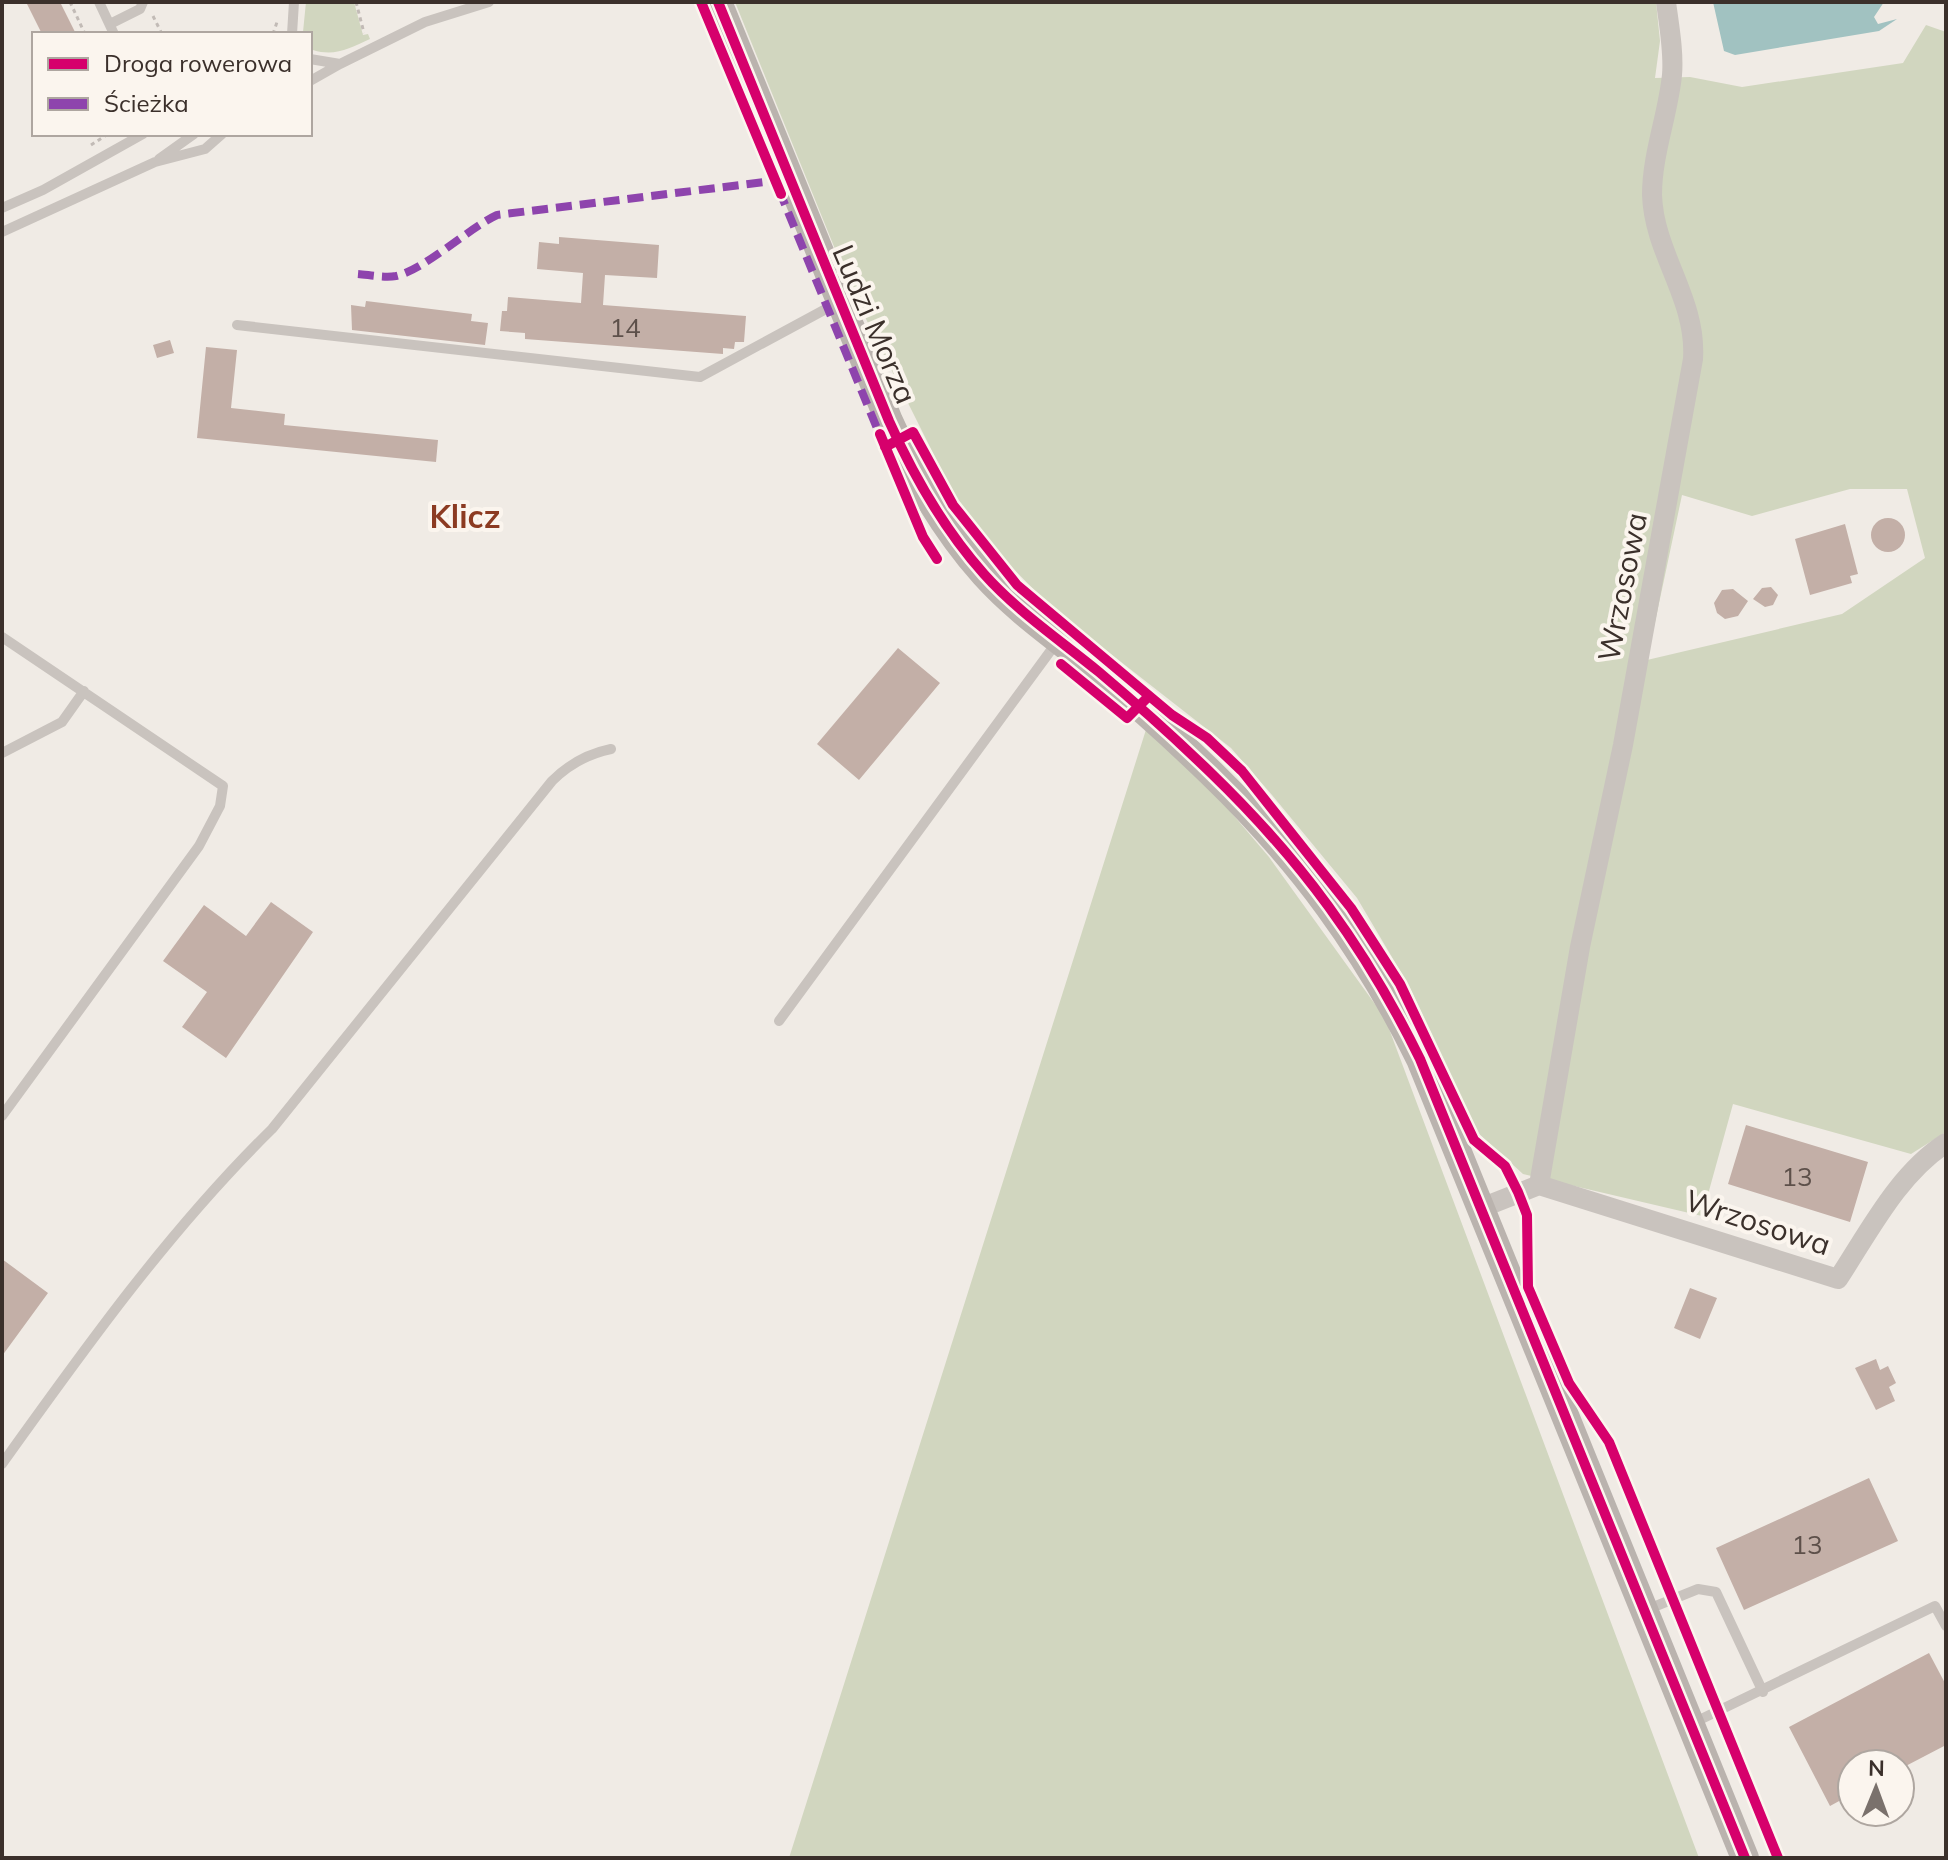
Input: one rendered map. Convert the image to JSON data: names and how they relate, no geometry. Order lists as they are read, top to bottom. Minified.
{"streets":{"street":["Ludzi Morza","Wrzosowa"]},"districts":["Klicz"],"house_numbers":["14","13","13"],"legend":["Droga rowerowa","Ścieżka"],"north":"top"}
